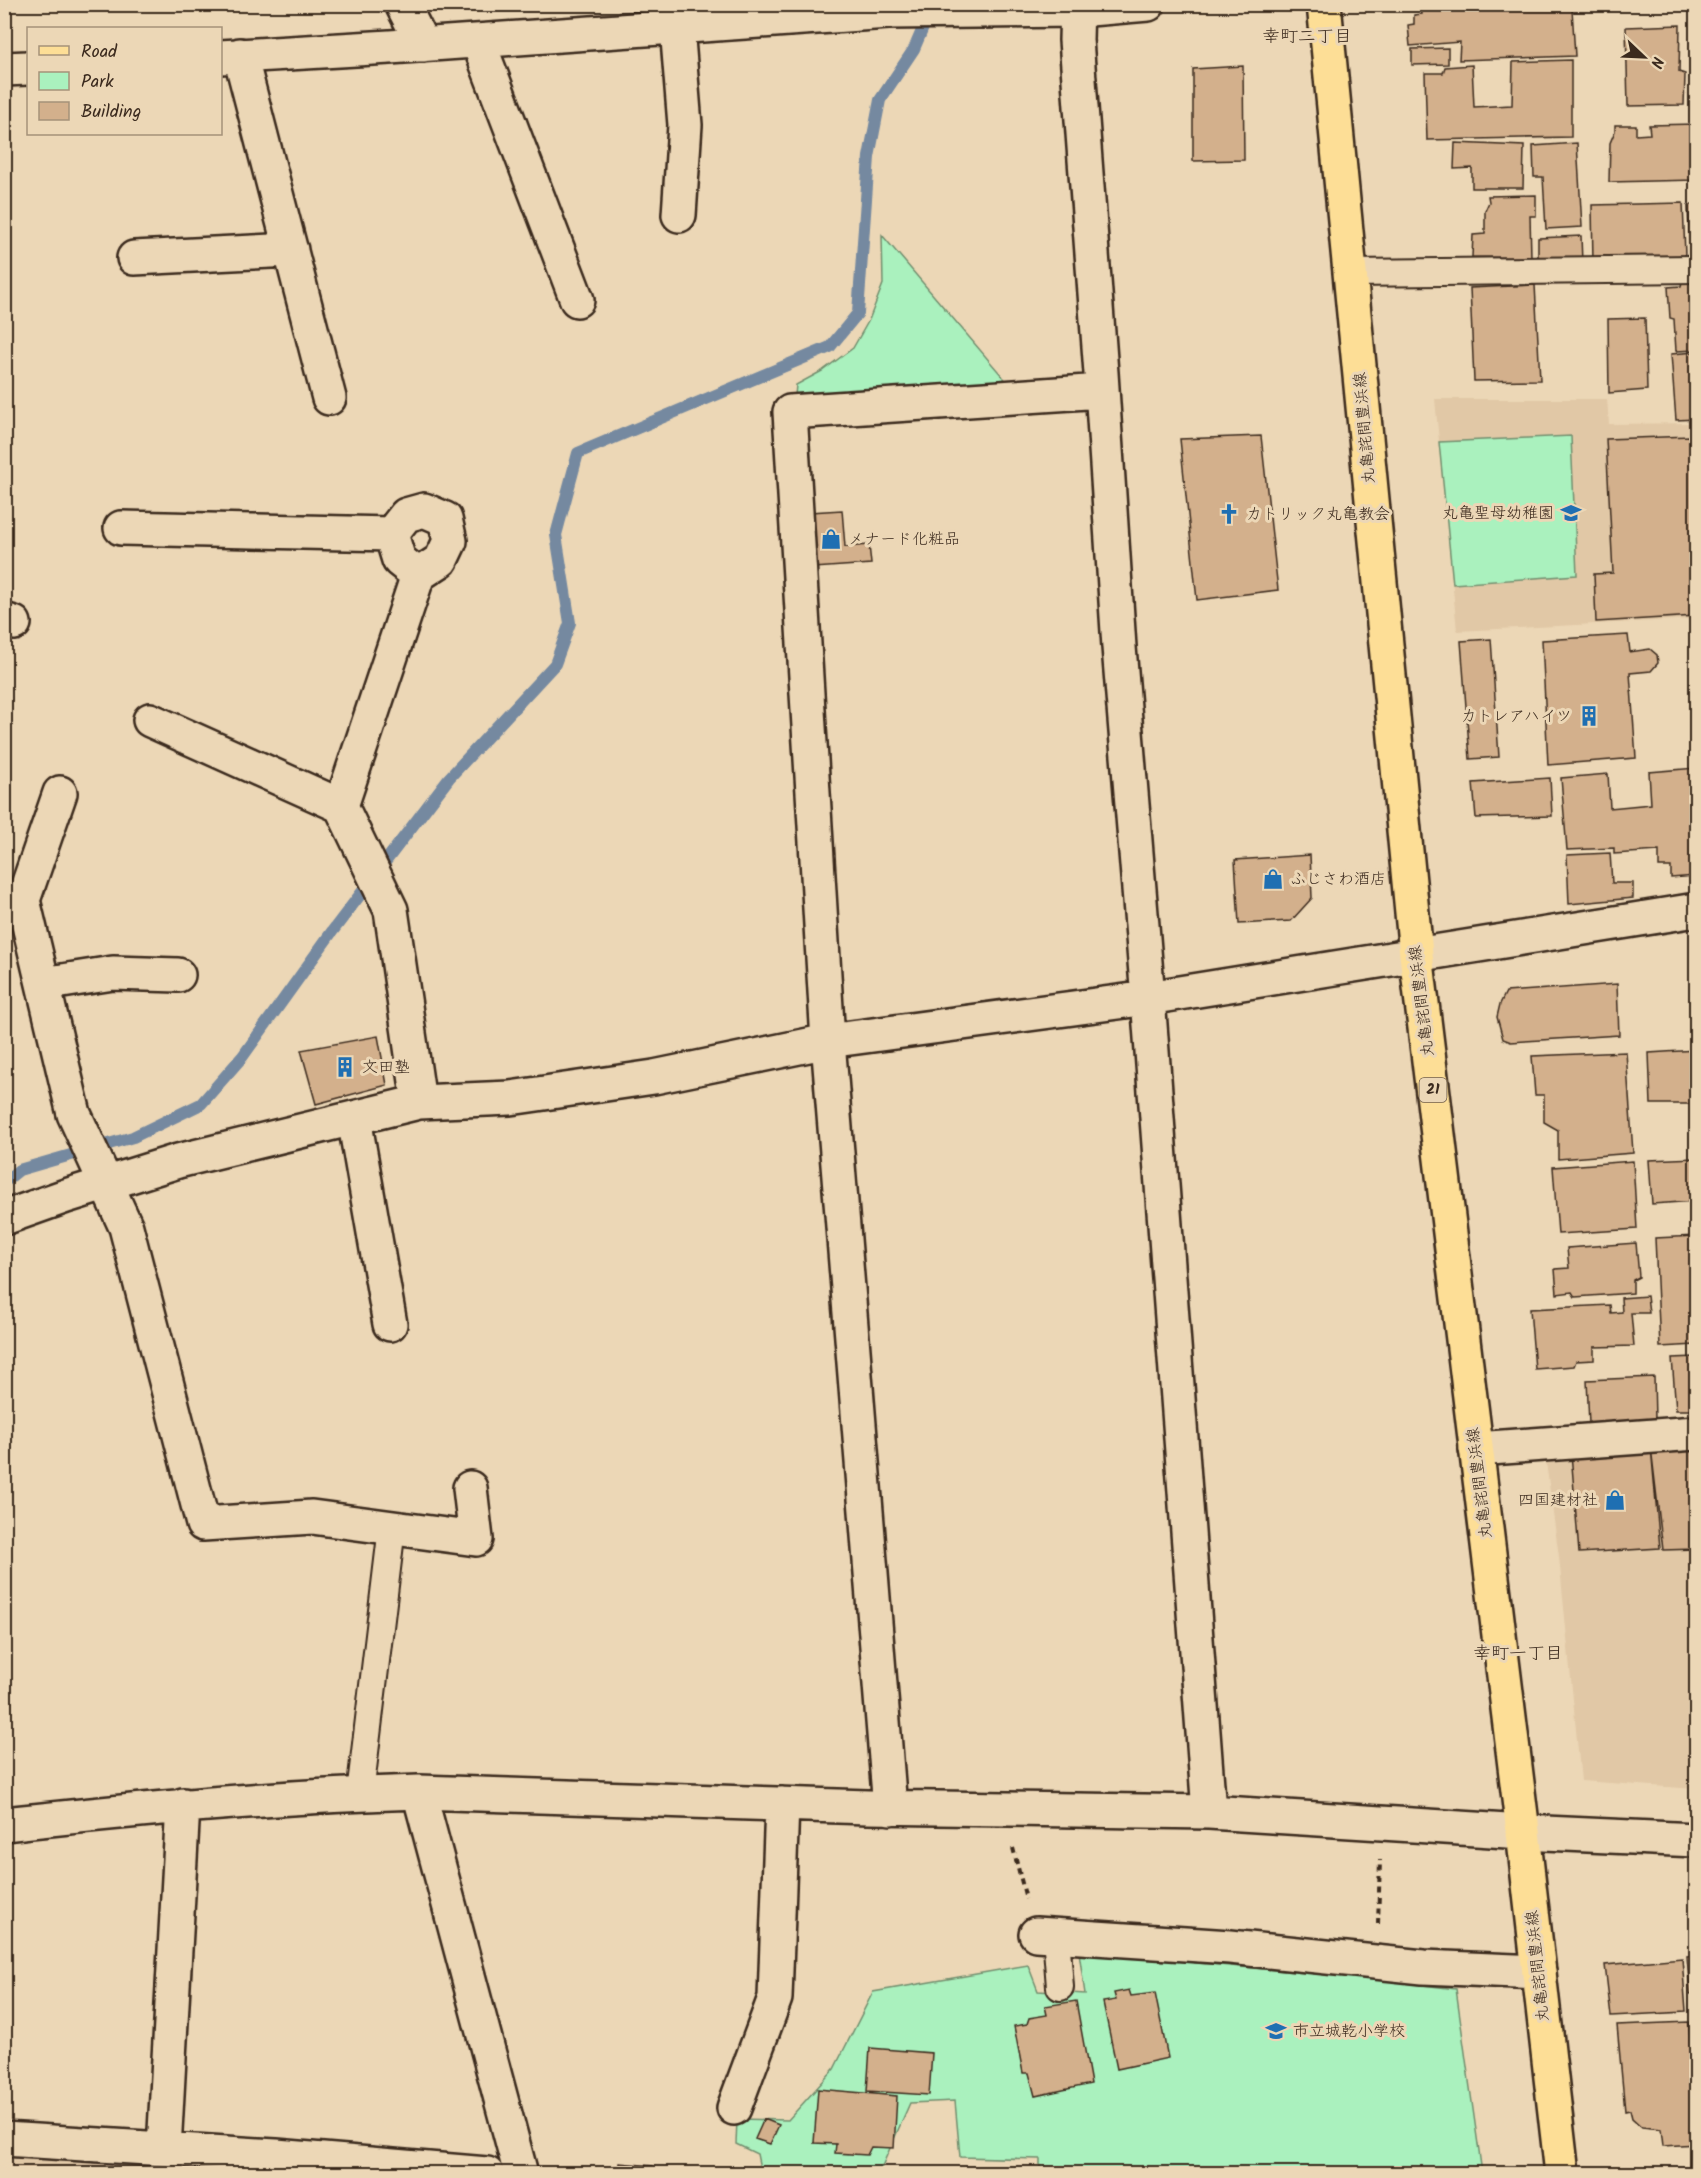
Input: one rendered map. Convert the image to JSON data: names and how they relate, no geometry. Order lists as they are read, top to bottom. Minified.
{"streets":{"main road":["丸亀詫間豊浜線","21"]},"districts":["幸町二丁目","幸町一丁目"],"places":{"school or university":["丸亀聖母幼稚園","市立城乾小学校"],"church":["カトリック丸亀教会"],"shop":["メナード化粧品","ふじさわ酒店","四国建材社"],"building":["カトレアハイツ","文田塾"]},"legend":["Road","Park","Building"],"north":"bottom right"}
